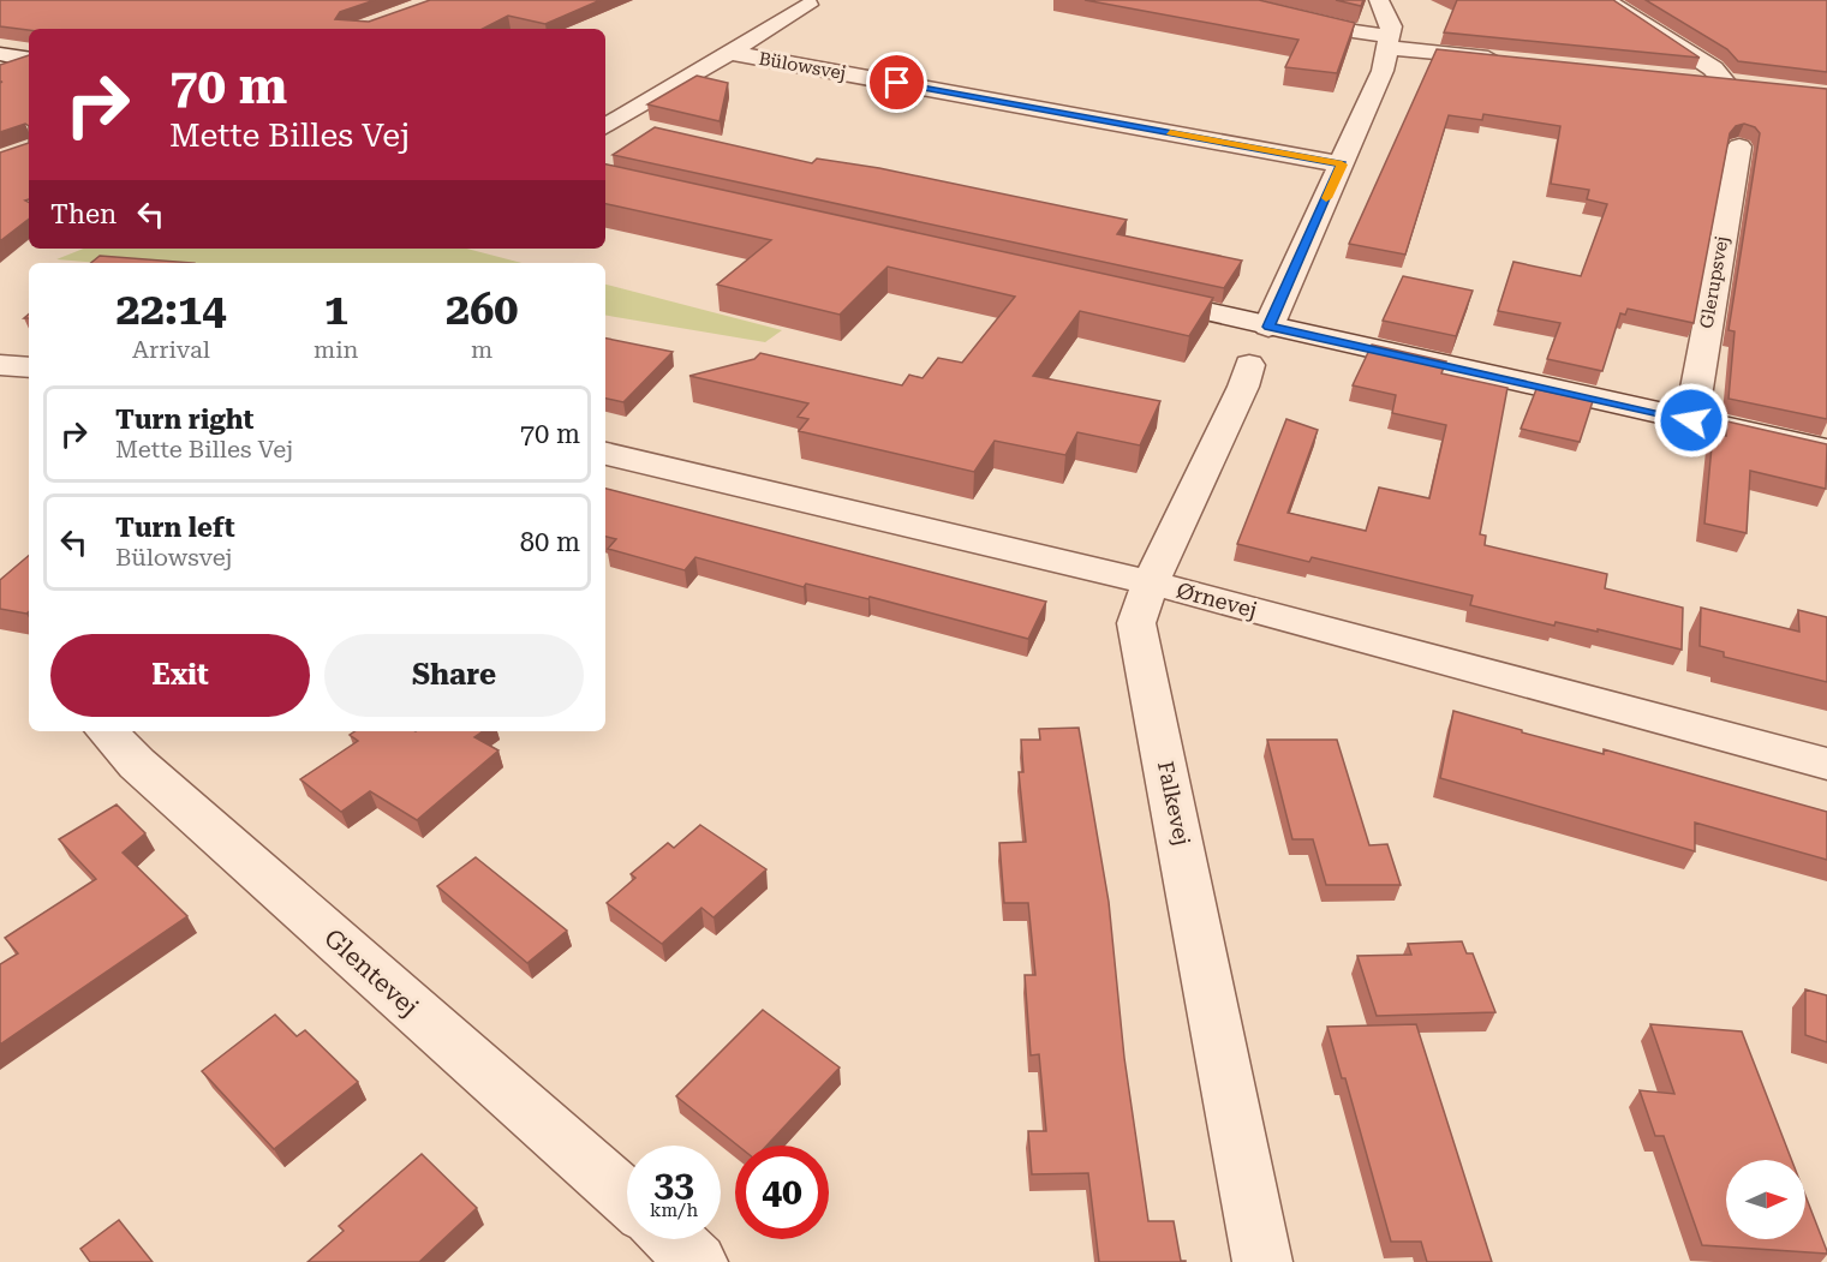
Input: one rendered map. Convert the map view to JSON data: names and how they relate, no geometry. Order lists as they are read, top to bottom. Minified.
{"streets":{"street":["Bülowsvej","Glerupsvej","Ørnevej","Falkevej","Glentevej"]},"crossings":[["Ørnevej","Falkevej"]],"north":"right","page":{"turn":["70 m","Mette Billes Vej"],"then":"Then","eta":["22:14","Arrival","1","min","260","m"],"list":[{"name":"Turn right","note":"Mette Billes Vej","value":"70 m"},{"name":"Turn left","note":"Bülowsvej","value":"80 m"}],"buttons":["Exit","Share"],"speed":"33 km/h","limit":"40"}}
